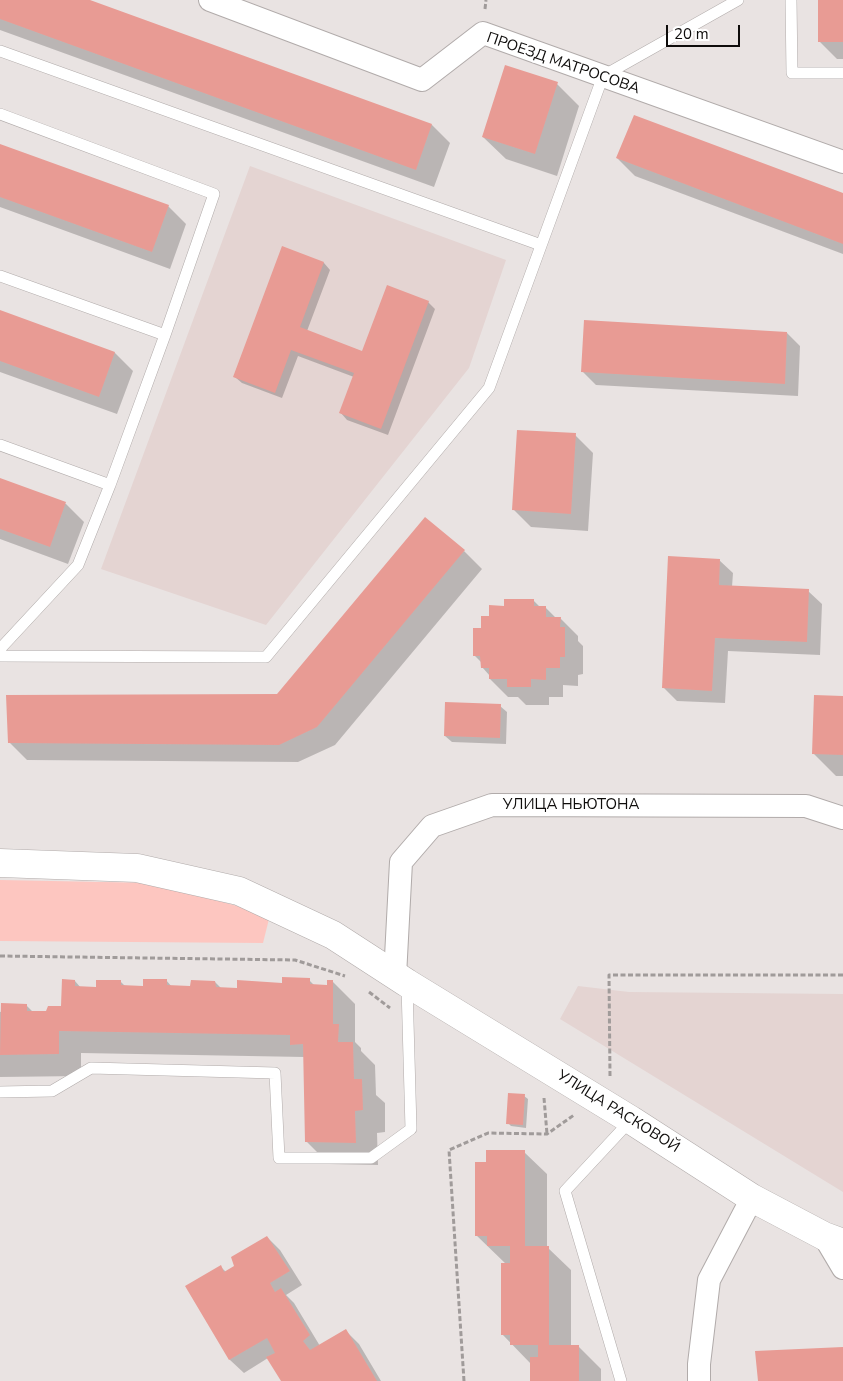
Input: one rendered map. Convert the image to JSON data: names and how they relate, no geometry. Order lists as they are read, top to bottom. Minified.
{"streets":{"main road":["УЛИЦА РАСКОВОЙ"],"street":["ПРОЕЗД МАТРОСОВА","УЛИЦА НЬЮТОНА"]},"crossings":[["УЛИЦА НЬЮТОНА","УЛИЦА РАСКОВОЙ"]],"scale_bar":"20 m"}
